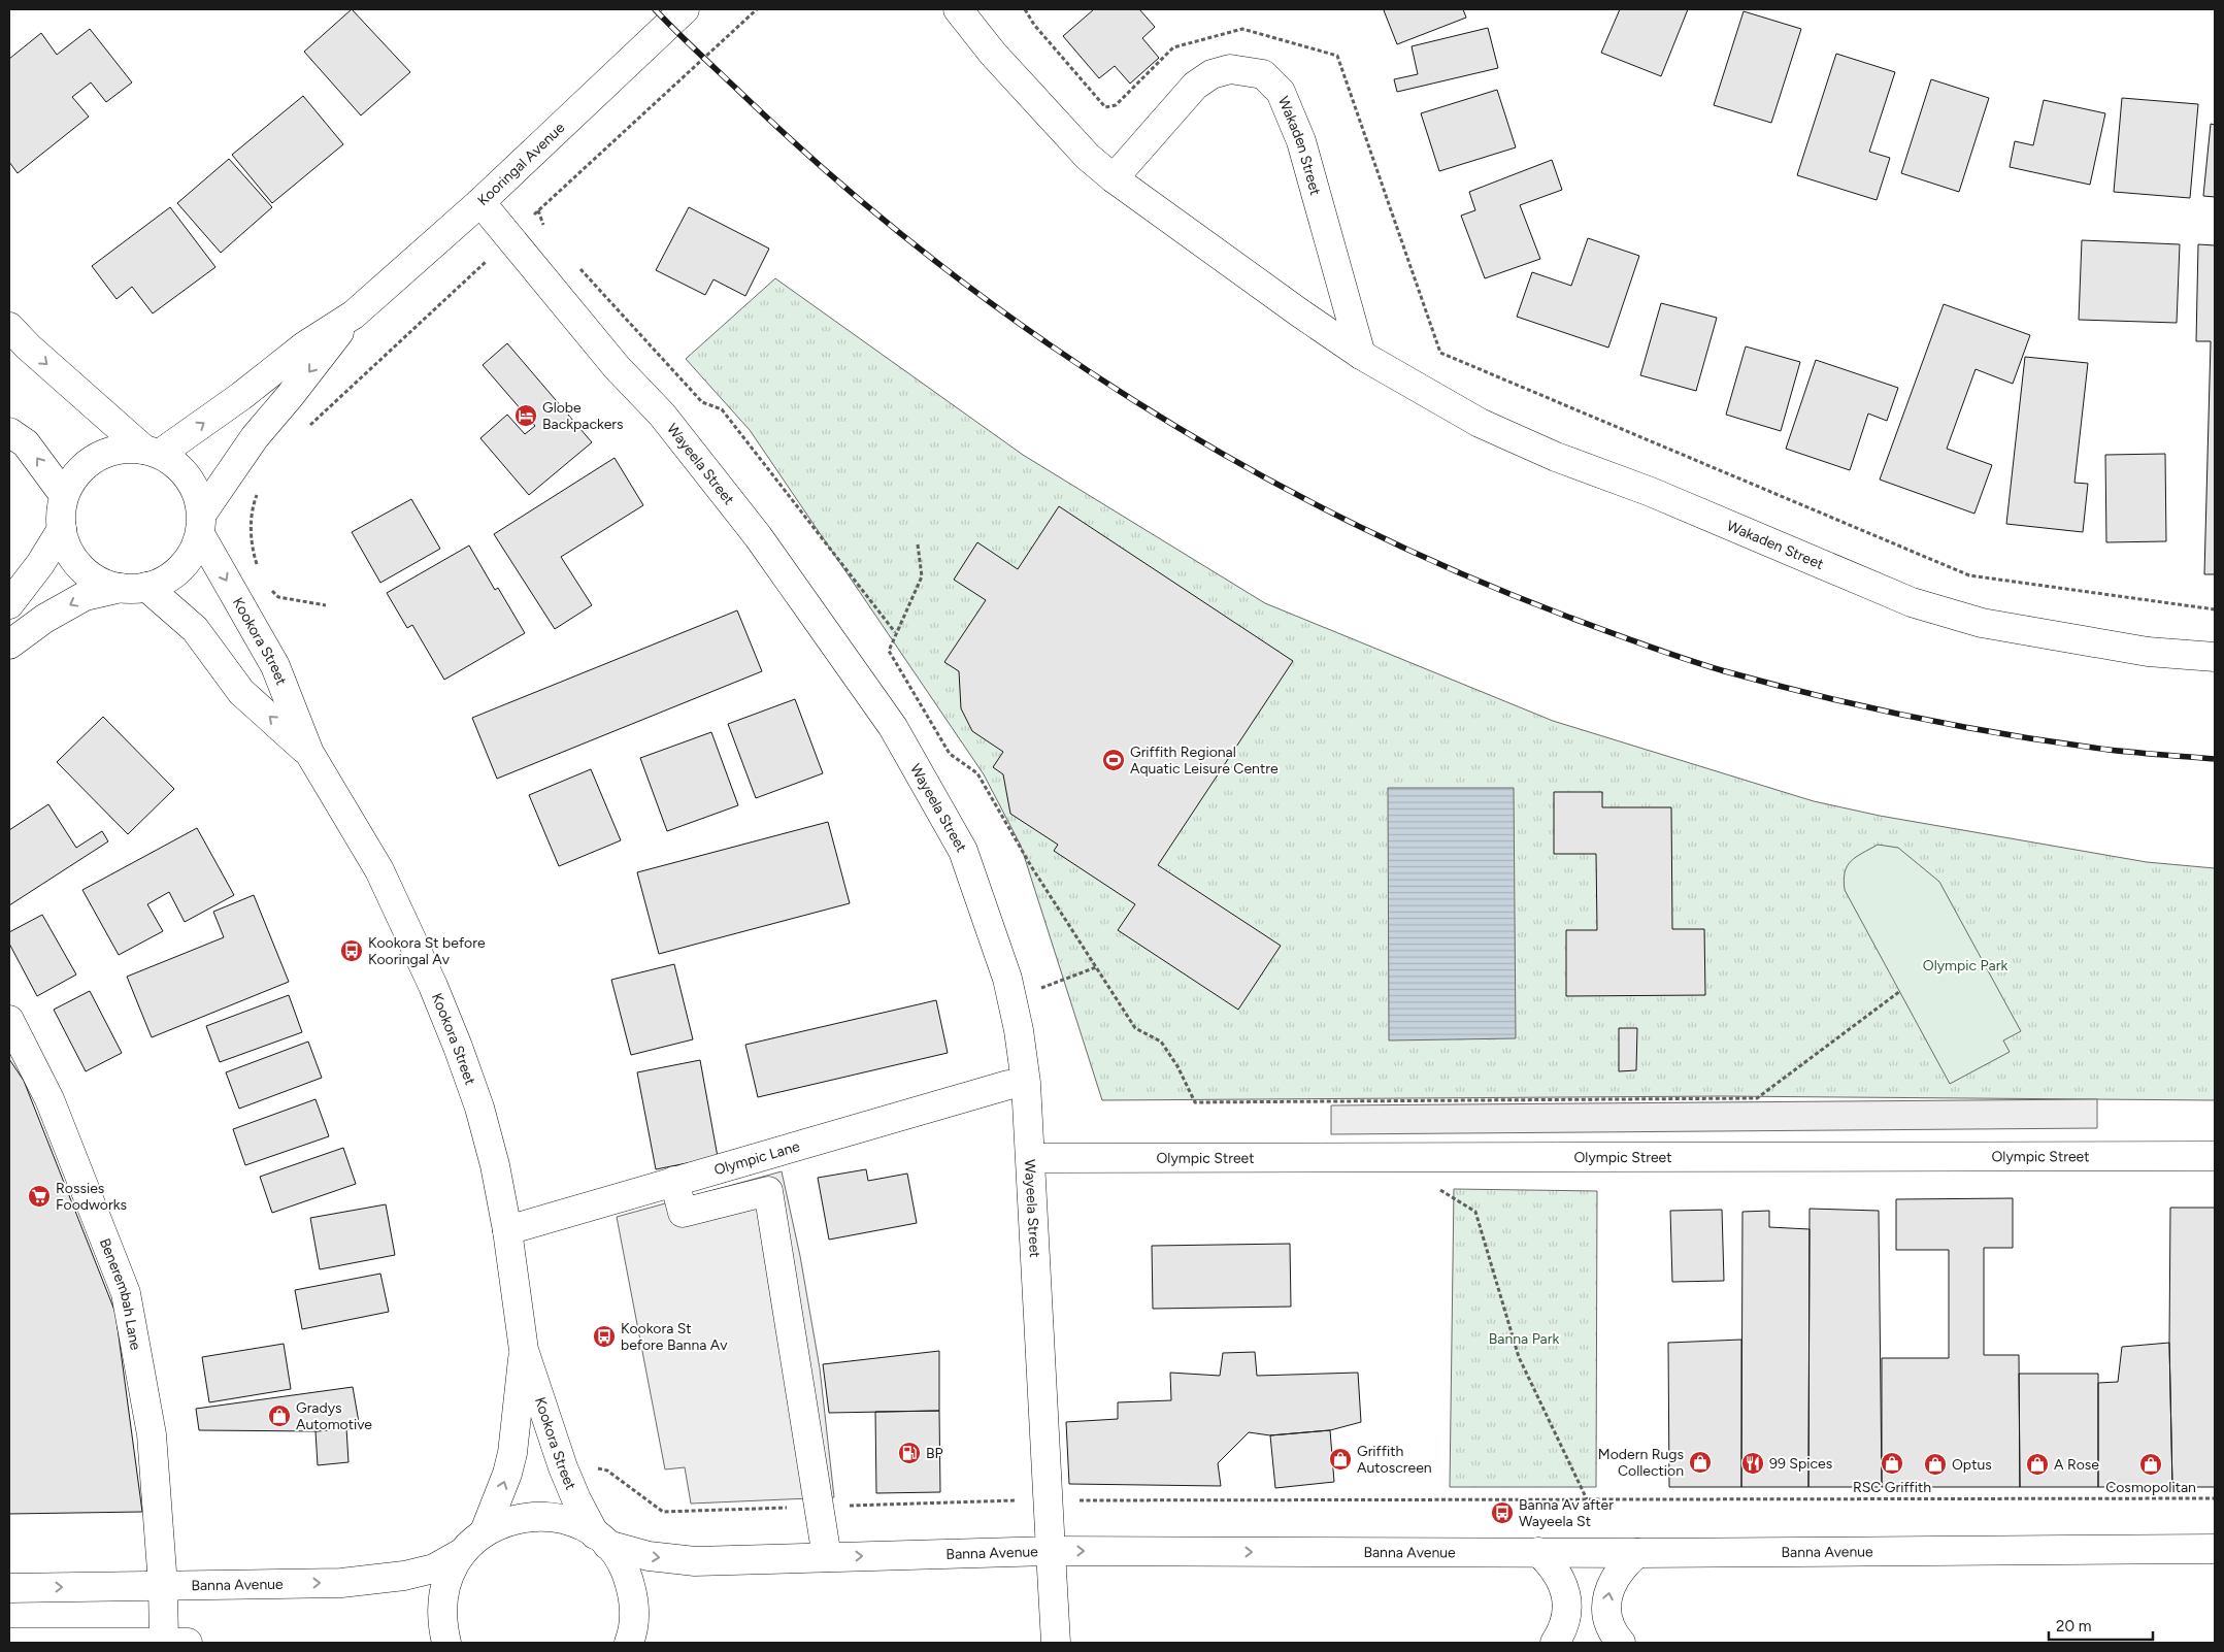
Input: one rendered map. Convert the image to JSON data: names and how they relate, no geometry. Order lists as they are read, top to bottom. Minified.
{"streets":{"street":["Wakaden Street","Kooringal Avenue","Wayeela Street","Kookora Street","Olympic Street","Olympic Lane","Benerembah Lane","Banna Avenue"]},"crossings":[["Kooringal Avenue","Wayeela Street"],["Kooringal Avenue","Kookora Street"],["Wayeela Street","Olympic Street"],["Wayeela Street","Banna Avenue"],["Kookora Street","Olympic Lane"],["Kookora Street","Banna Avenue"],["Benerembah Lane","Banna Avenue"]],"one_way":["Banna Avenue"],"parks":["Olympic Park","Banna Park"],"places":{"hotel":["Globe Backpackers"],"sports":["Griffith Regional Aquatic Leisure Centre"],"bus stop":["Kookora St before Kooringal Av","Kookora St before Banna Av","Banna Av after Wayeela St"],"supermarket":["Rossies Foodworks"],"shop":["Gradys Automotive","Griffith Autoscreen","Modern Rugs Collection","RSC Griffith","Optus","A Rose","Cosmopolitan"],"fuel station":["BP"],"restaurant":["99 Spices"]},"scale_bar":"20 m"}
